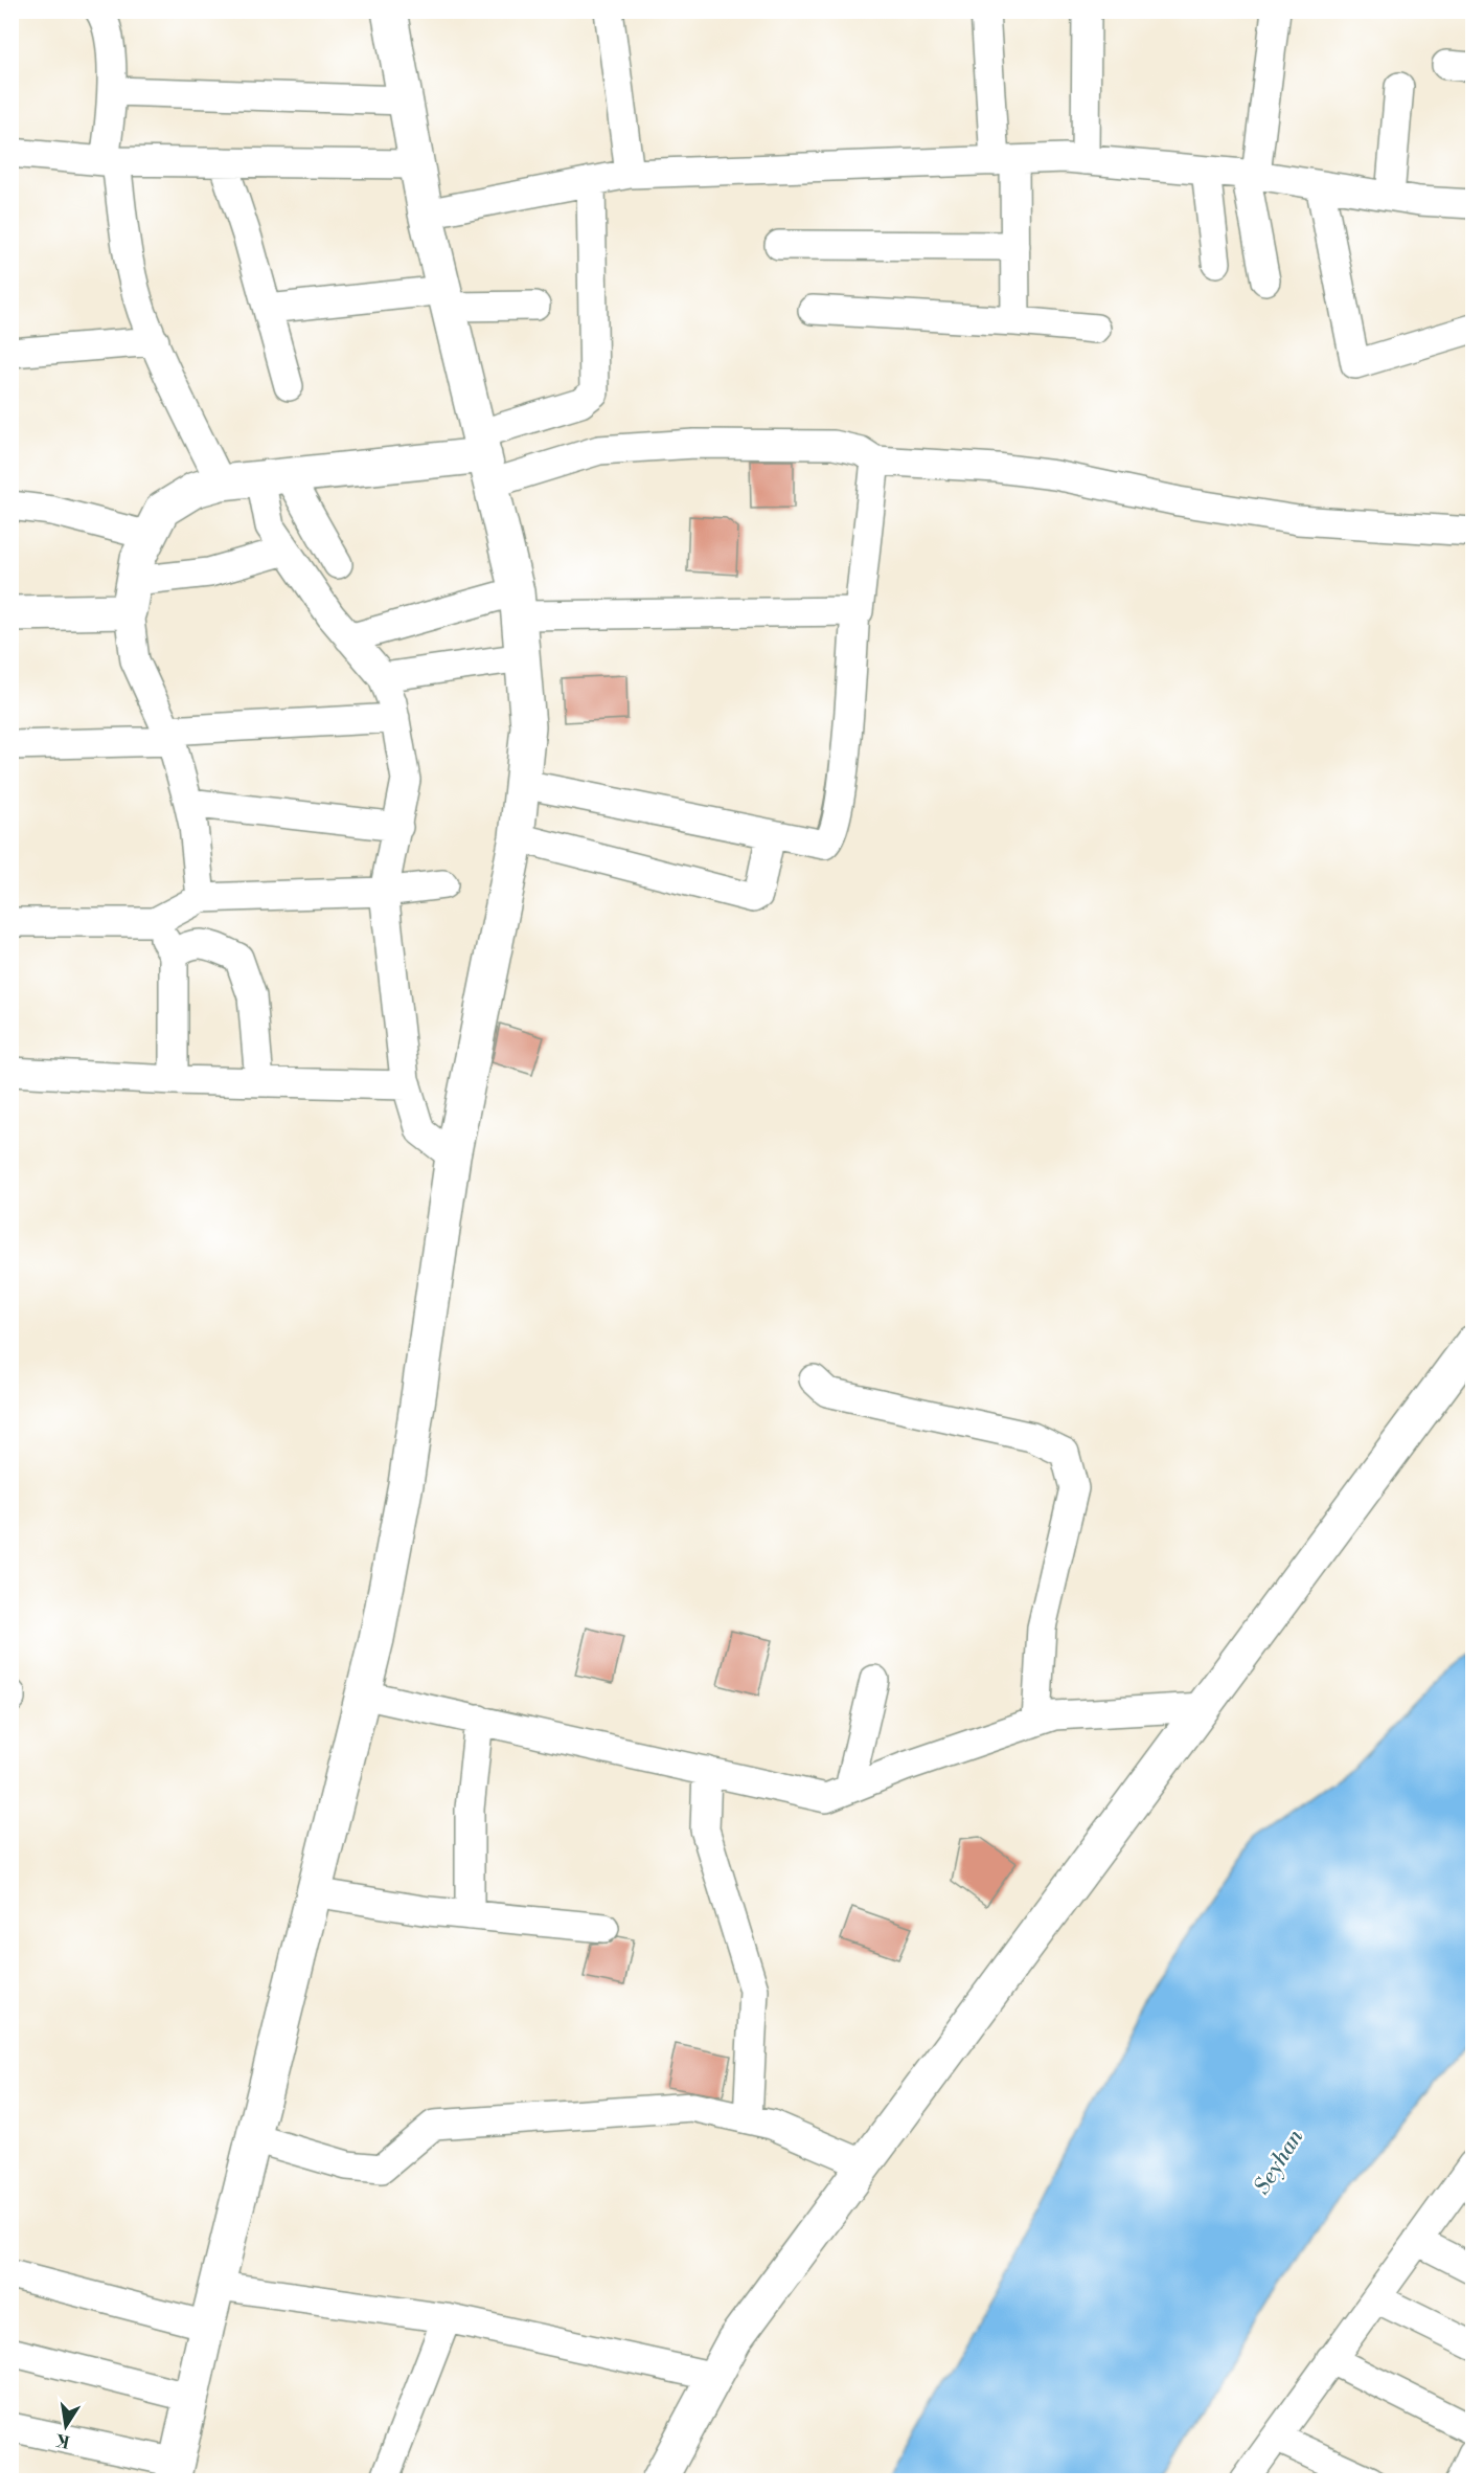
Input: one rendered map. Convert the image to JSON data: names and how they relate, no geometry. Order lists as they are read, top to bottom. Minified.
{"water":["Seyhan"],"north":"bottom"}
